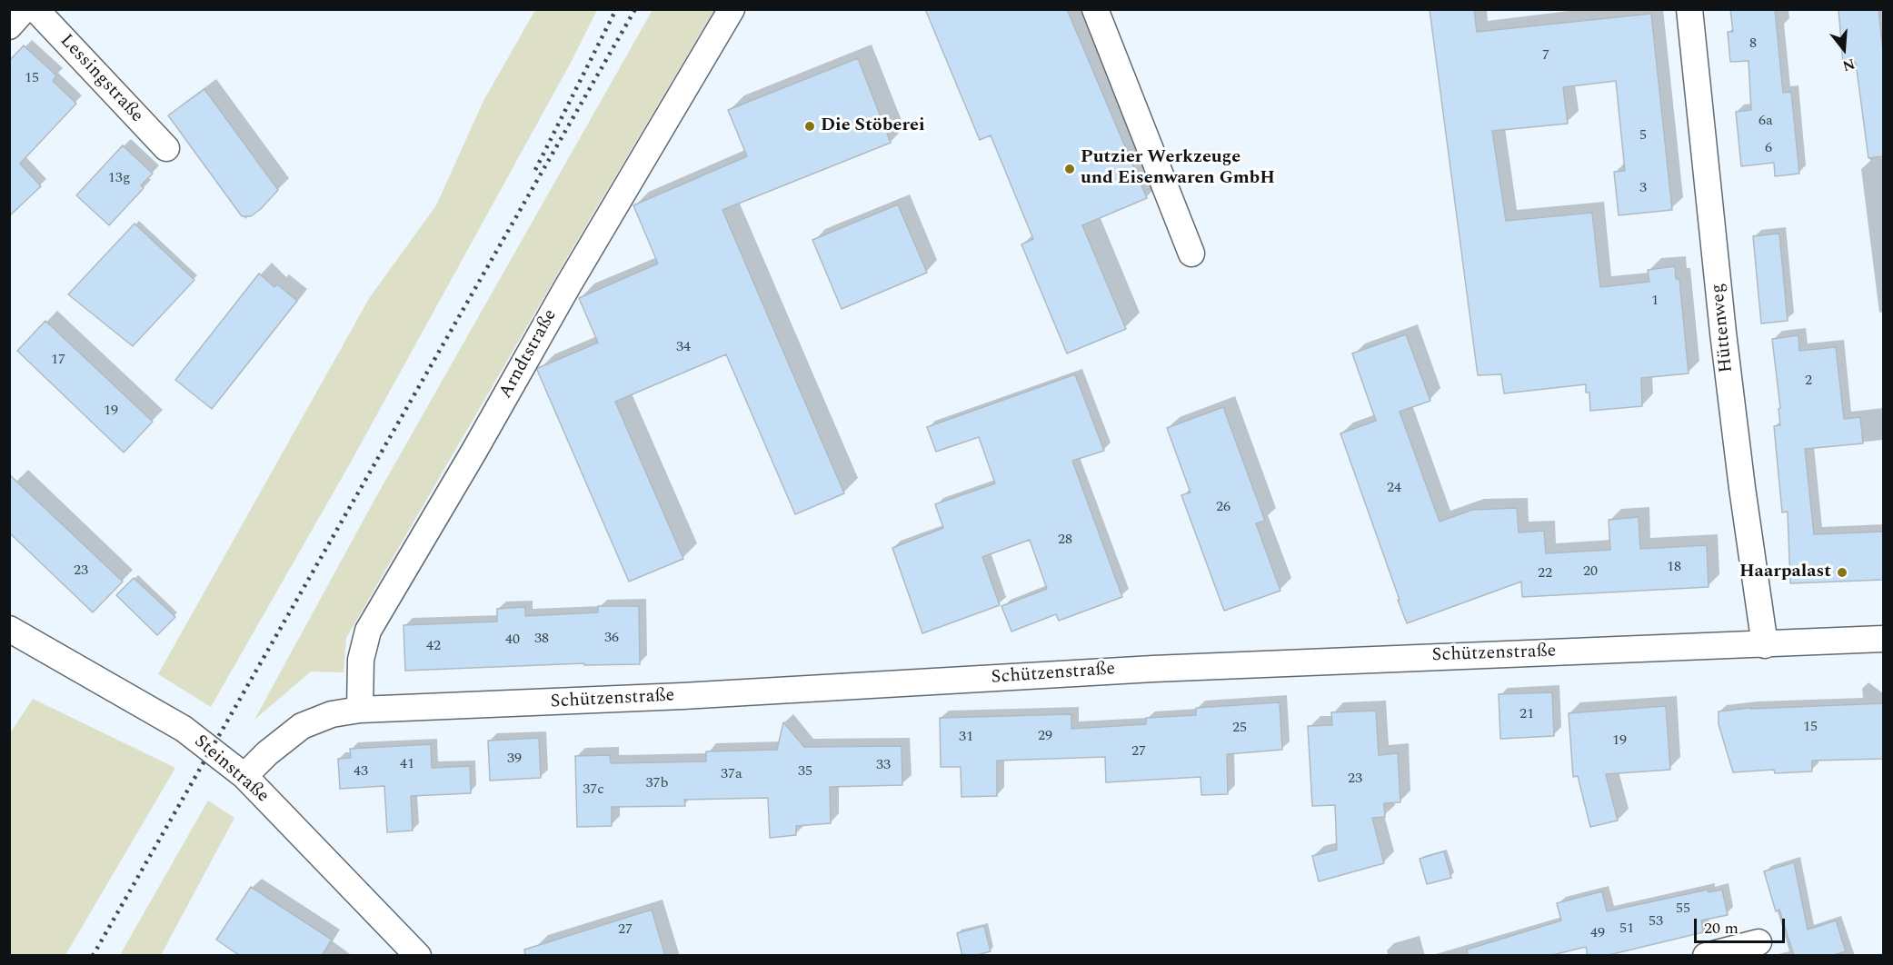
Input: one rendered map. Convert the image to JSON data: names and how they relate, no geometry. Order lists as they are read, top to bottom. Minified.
{"streets":{"street":["Lessingstraße","Hüttenweg","Arndtstraße","Schützenstraße","Steinstraße"]},"crossings":[["Hüttenweg","Schützenstraße"],["Arndtstraße","Schützenstraße"],["Schützenstraße","Steinstraße"]],"places":["Die Stöberei","Putzier Werkzeuge und Eisenwaren GmbH","Haarpalast"],"house_numbers":["8","7","15","6a","5","6","13g","3","1","34","17","2","19","24","26","28","18","23","20","22","36","38","40","42","21","15","25","29","31","19","27","39","41","33","43","35","37a","23","37b","37c","55","53","51","27","49"],"scale_bar":"20 m","north":"bottom"}
